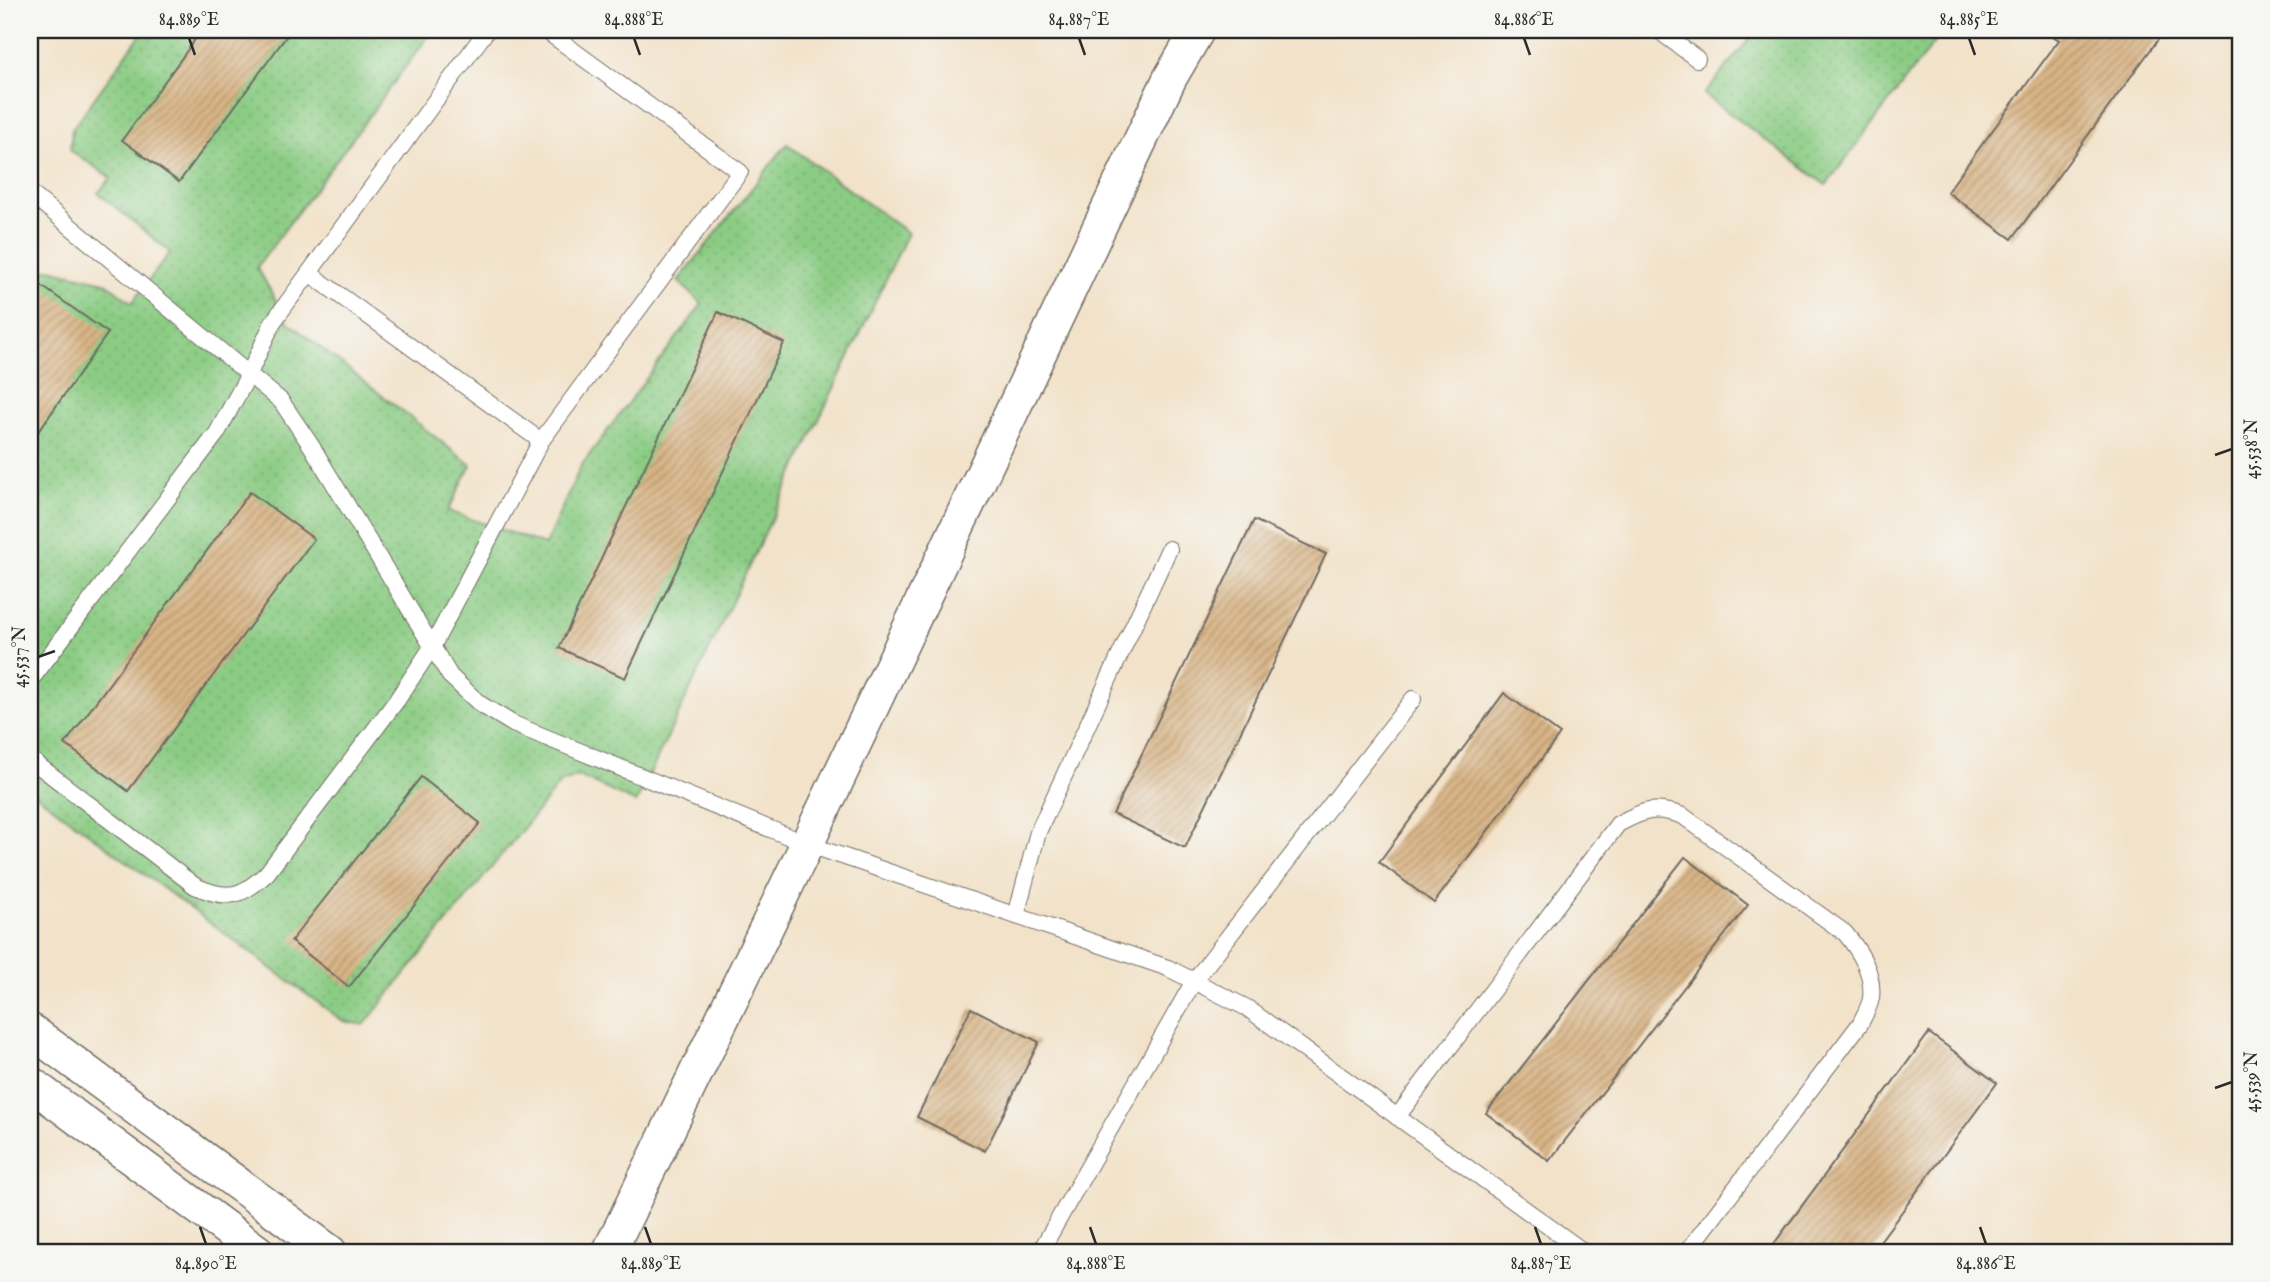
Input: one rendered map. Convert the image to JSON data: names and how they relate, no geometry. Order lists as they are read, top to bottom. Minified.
{"coordinates":["84.889°E","84.888°E","84.887°E","84.886°E","84.885°E","45.538°N","45.537°N","45.539°N","84.890°E"]}
